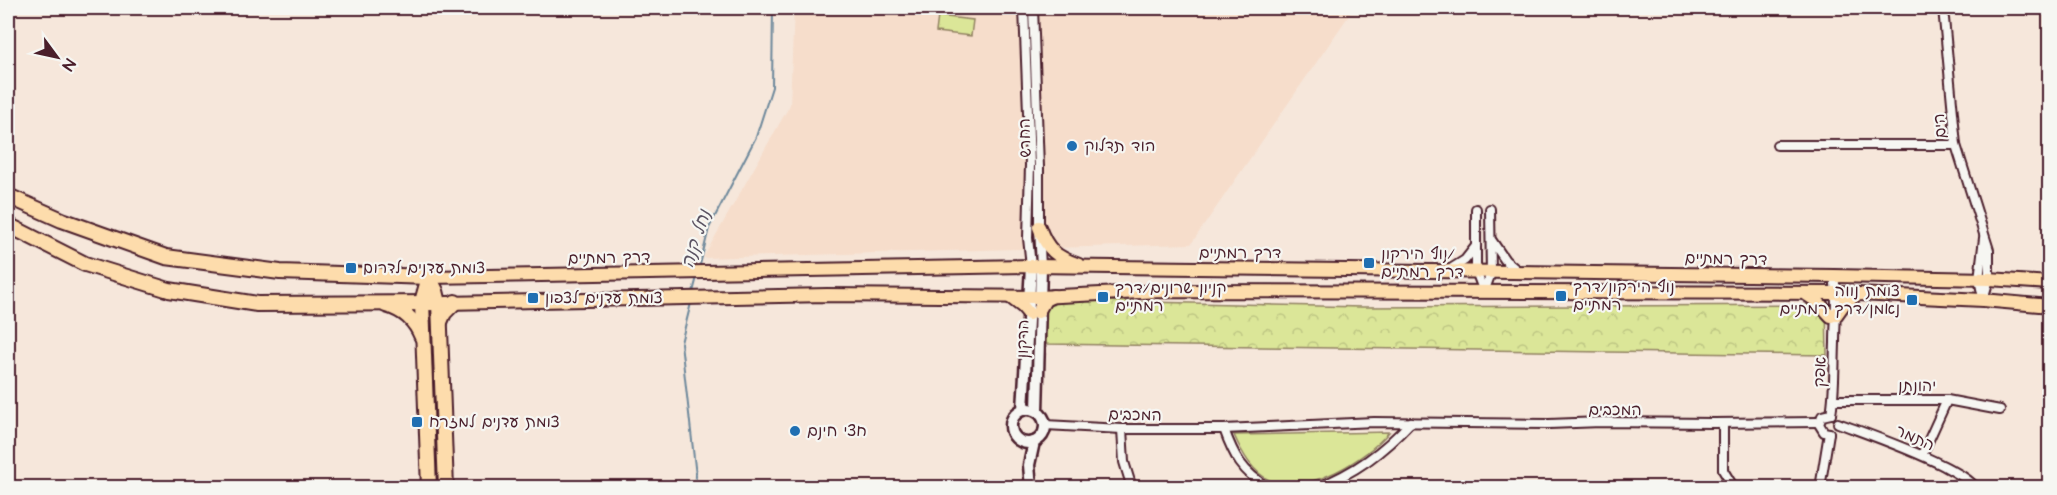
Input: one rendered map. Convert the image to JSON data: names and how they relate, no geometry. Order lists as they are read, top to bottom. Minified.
{"streets":{"main road":["דרך רמתיים"],"street":["הים","החרש","הרקון","אפק","יהונתן","המכבים","התמר"]},"crossings":[["הים","דרך רמתיים"],["החרש","דרך רמתיים"],["החרש","הרקון"],["דרך רמתיים","הרקון"],["דרך רמתיים","אפק"],["הרקון","המכבים"],["אפק","יהונתן"],["אפק","המכבים"],["אפק","התמר"],["המכבים","התמר"]],"water":["נחל קנה"],"places":{"other":["הוד תדלוק","חצי חינם"],"transit":["נוף הירקון/ דרך רמתיים","צומת עדנים לדרום","נוף הירקון/דרך רמתיים","קניון שרונים/דרך רמתיים","צומת עדנים לצפון","צומת נווה נאמן/דרך רמתיים","צומת עדנים למזרח"]},"north":"bottom right"}
